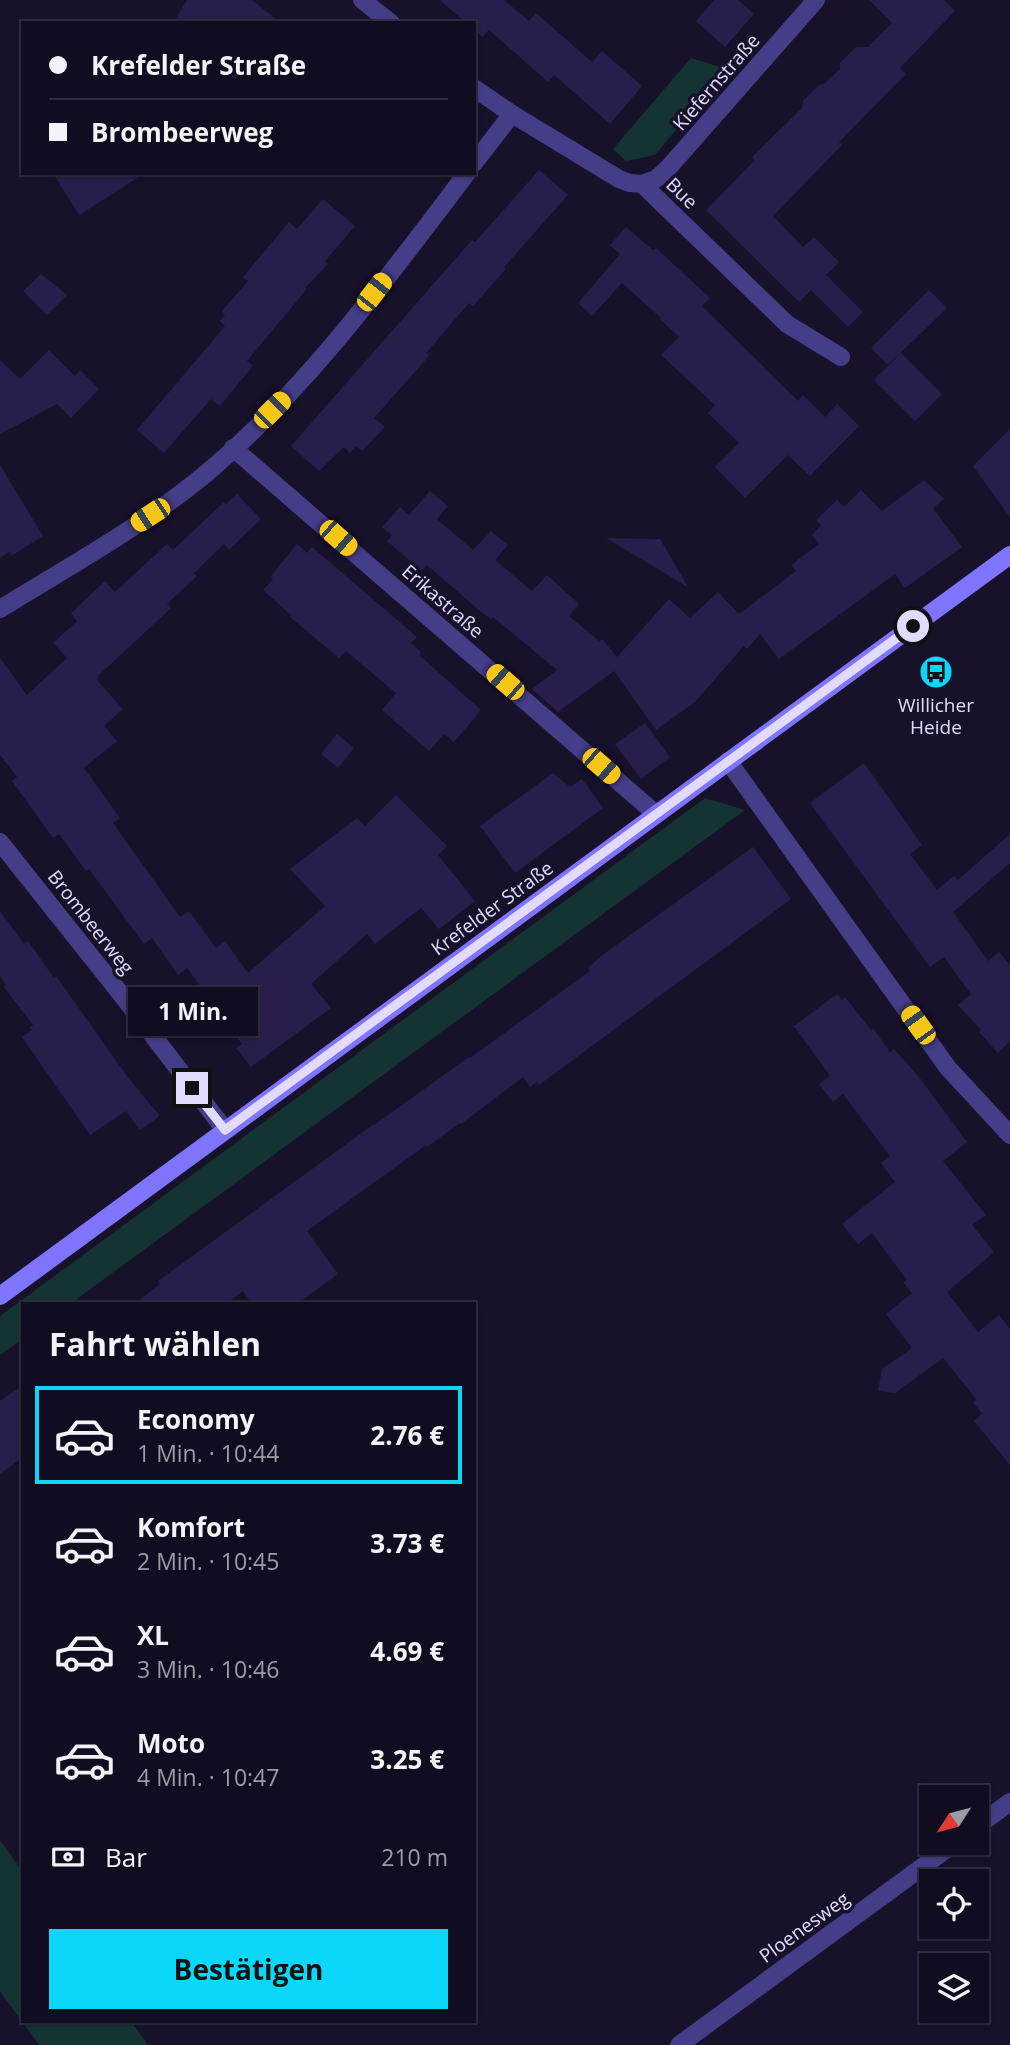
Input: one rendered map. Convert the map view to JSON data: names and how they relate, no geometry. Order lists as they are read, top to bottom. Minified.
{"streets":{"main road":["Krefelder Straße"],"street":["Kiefernstraße","Bue","Erikastraße","Brombeerweg","Ploenesweg"]},"crossings":[["Kiefernstraße","Bue"],["Erikastraße","Krefelder Straße"],["Krefelder Straße","Brombeerweg"]],"places":{"bus stop":["Willicher Heide"]},"north":"bottom left","page":{"banner":["Krefelder Straße","Brombeerweg"],"bubble":"1 Min.","heading":"Fahrt wählen","list":[{"name":"Economy","note":"1 Min. · 10:44","value":"2.76 €"},{"name":"Komfort","note":"2 Min. · 10:45","value":"3.73 €"},{"name":"XL","note":"3 Min. · 10:46","value":"4.69 €"},{"name":"Moto","note":"4 Min. · 10:47","value":"3.25 €"}],"pay":["Bar","210 m"],"buttons":"Bestätigen"}}
